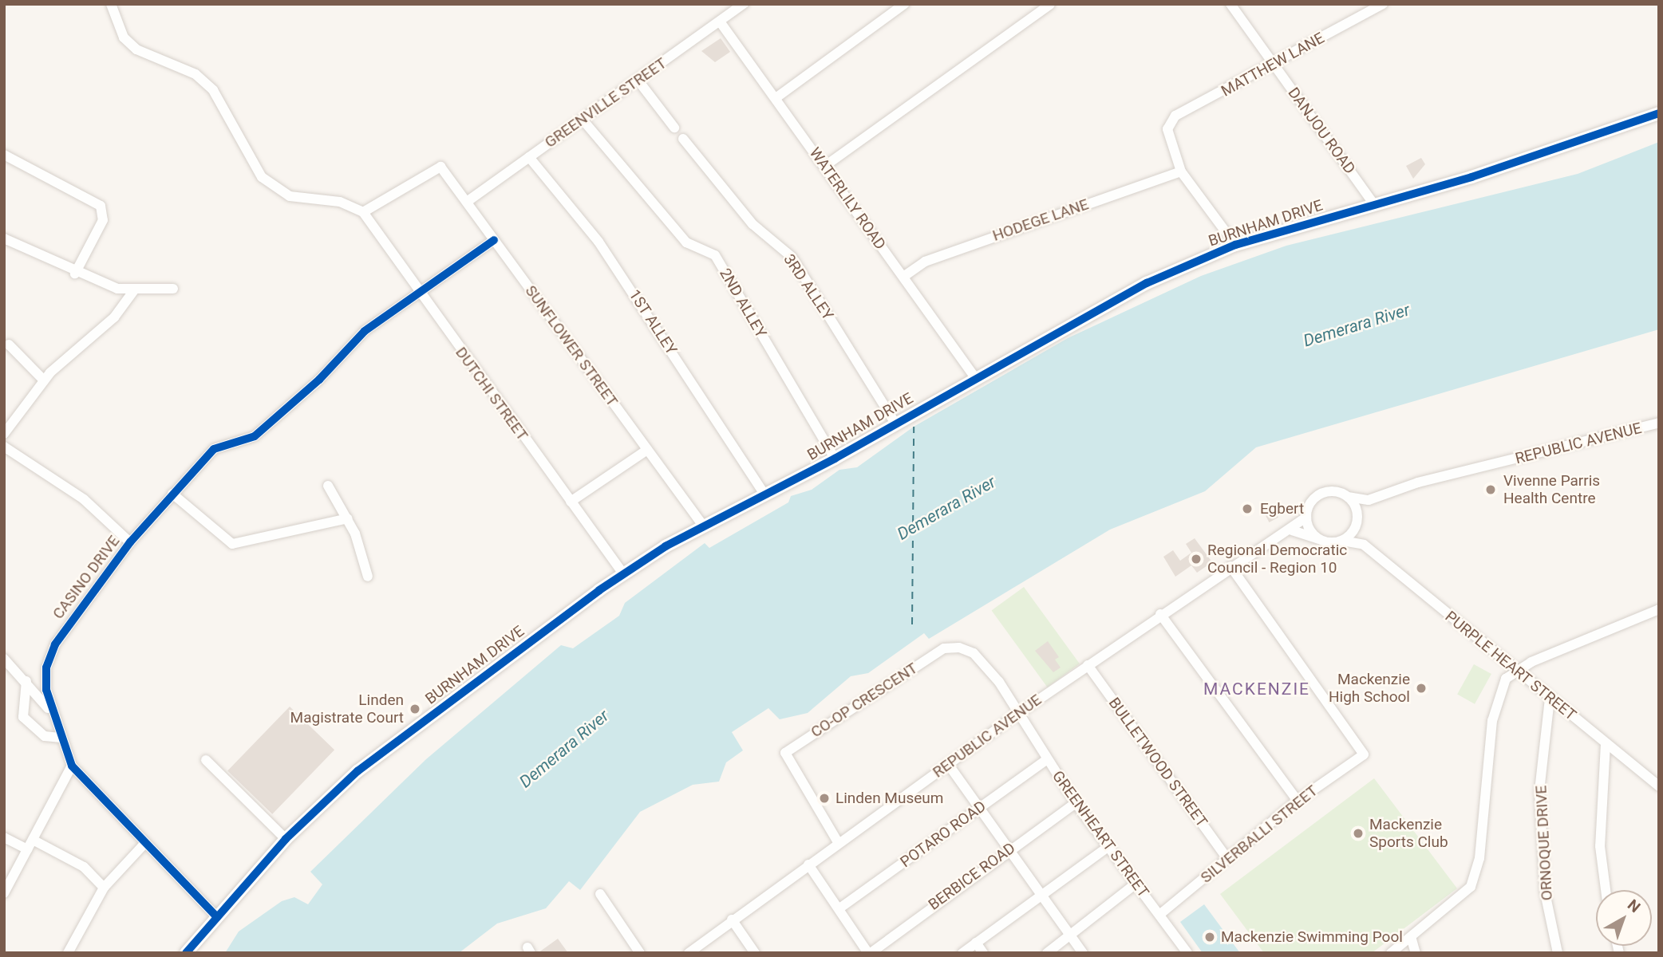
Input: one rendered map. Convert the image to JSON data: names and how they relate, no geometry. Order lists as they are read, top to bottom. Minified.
{"streets":{"street":["MATTHEW LANE","GREENVILLE STREET","DANJOU ROAD","WATERLILY ROAD","HODEGE LANE","BURNHAM DRIVE","3RD ALLEY","2ND ALLEY","1ST ALLEY","SUNFLOWER STREET","DUTCHI STREET","REPUBLIC AVENUE","CASINO DRIVE","PURPLE HEART STREET","CO-OP CRESCENT","BULLETWOOD STREET","POTARO ROAD","GREENHEART STREET","SILVERBALLI STREET","ORNOQUE DRIVE","BERBICE ROAD"]},"crossings":[["MATTHEW LANE","DANJOU ROAD"],["MATTHEW LANE","HODEGE LANE"],["GREENVILLE STREET","WATERLILY ROAD"],["GREENVILLE STREET","2ND ALLEY"],["GREENVILLE STREET","1ST ALLEY"],["GREENVILLE STREET","SUNFLOWER STREET"],["DANJOU ROAD","BURNHAM DRIVE"],["WATERLILY ROAD","HODEGE LANE"],["WATERLILY ROAD","BURNHAM DRIVE"],["BURNHAM DRIVE","3RD ALLEY"],["BURNHAM DRIVE","2ND ALLEY"],["BURNHAM DRIVE","1ST ALLEY"],["BURNHAM DRIVE","SUNFLOWER STREET"],["BURNHAM DRIVE","DUTCHI STREET"],["BURNHAM DRIVE","CASINO DRIVE"],["SUNFLOWER STREET","DUTCHI STREET"],["SUNFLOWER STREET","CASINO DRIVE"],["DUTCHI STREET","CASINO DRIVE"],["REPUBLIC AVENUE","PURPLE HEART STREET"],["REPUBLIC AVENUE","CO-OP CRESCENT"],["REPUBLIC AVENUE","BULLETWOOD STREET"],["REPUBLIC AVENUE","GREENHEART STREET"],["REPUBLIC AVENUE","SILVERBALLI STREET"],["PURPLE HEART STREET","ORNOQUE DRIVE"],["CO-OP CRESCENT","GREENHEART STREET"],["BULLETWOOD STREET","SILVERBALLI STREET"],["POTARO ROAD","GREENHEART STREET"],["GREENHEART STREET","SILVERBALLI STREET"],["GREENHEART STREET","BERBICE ROAD"]],"districts":["MACKENZIE"],"water":["Demerara River"],"places":["Vivenne Parris Health Centre","Egbert","Regional Democratic Council - Region 10","Mackenzie High School","Linden Magistrate Court","Linden Museum","Mackenzie Sports Club","Mackenzie Swimming Pool"],"north":"top right"}
